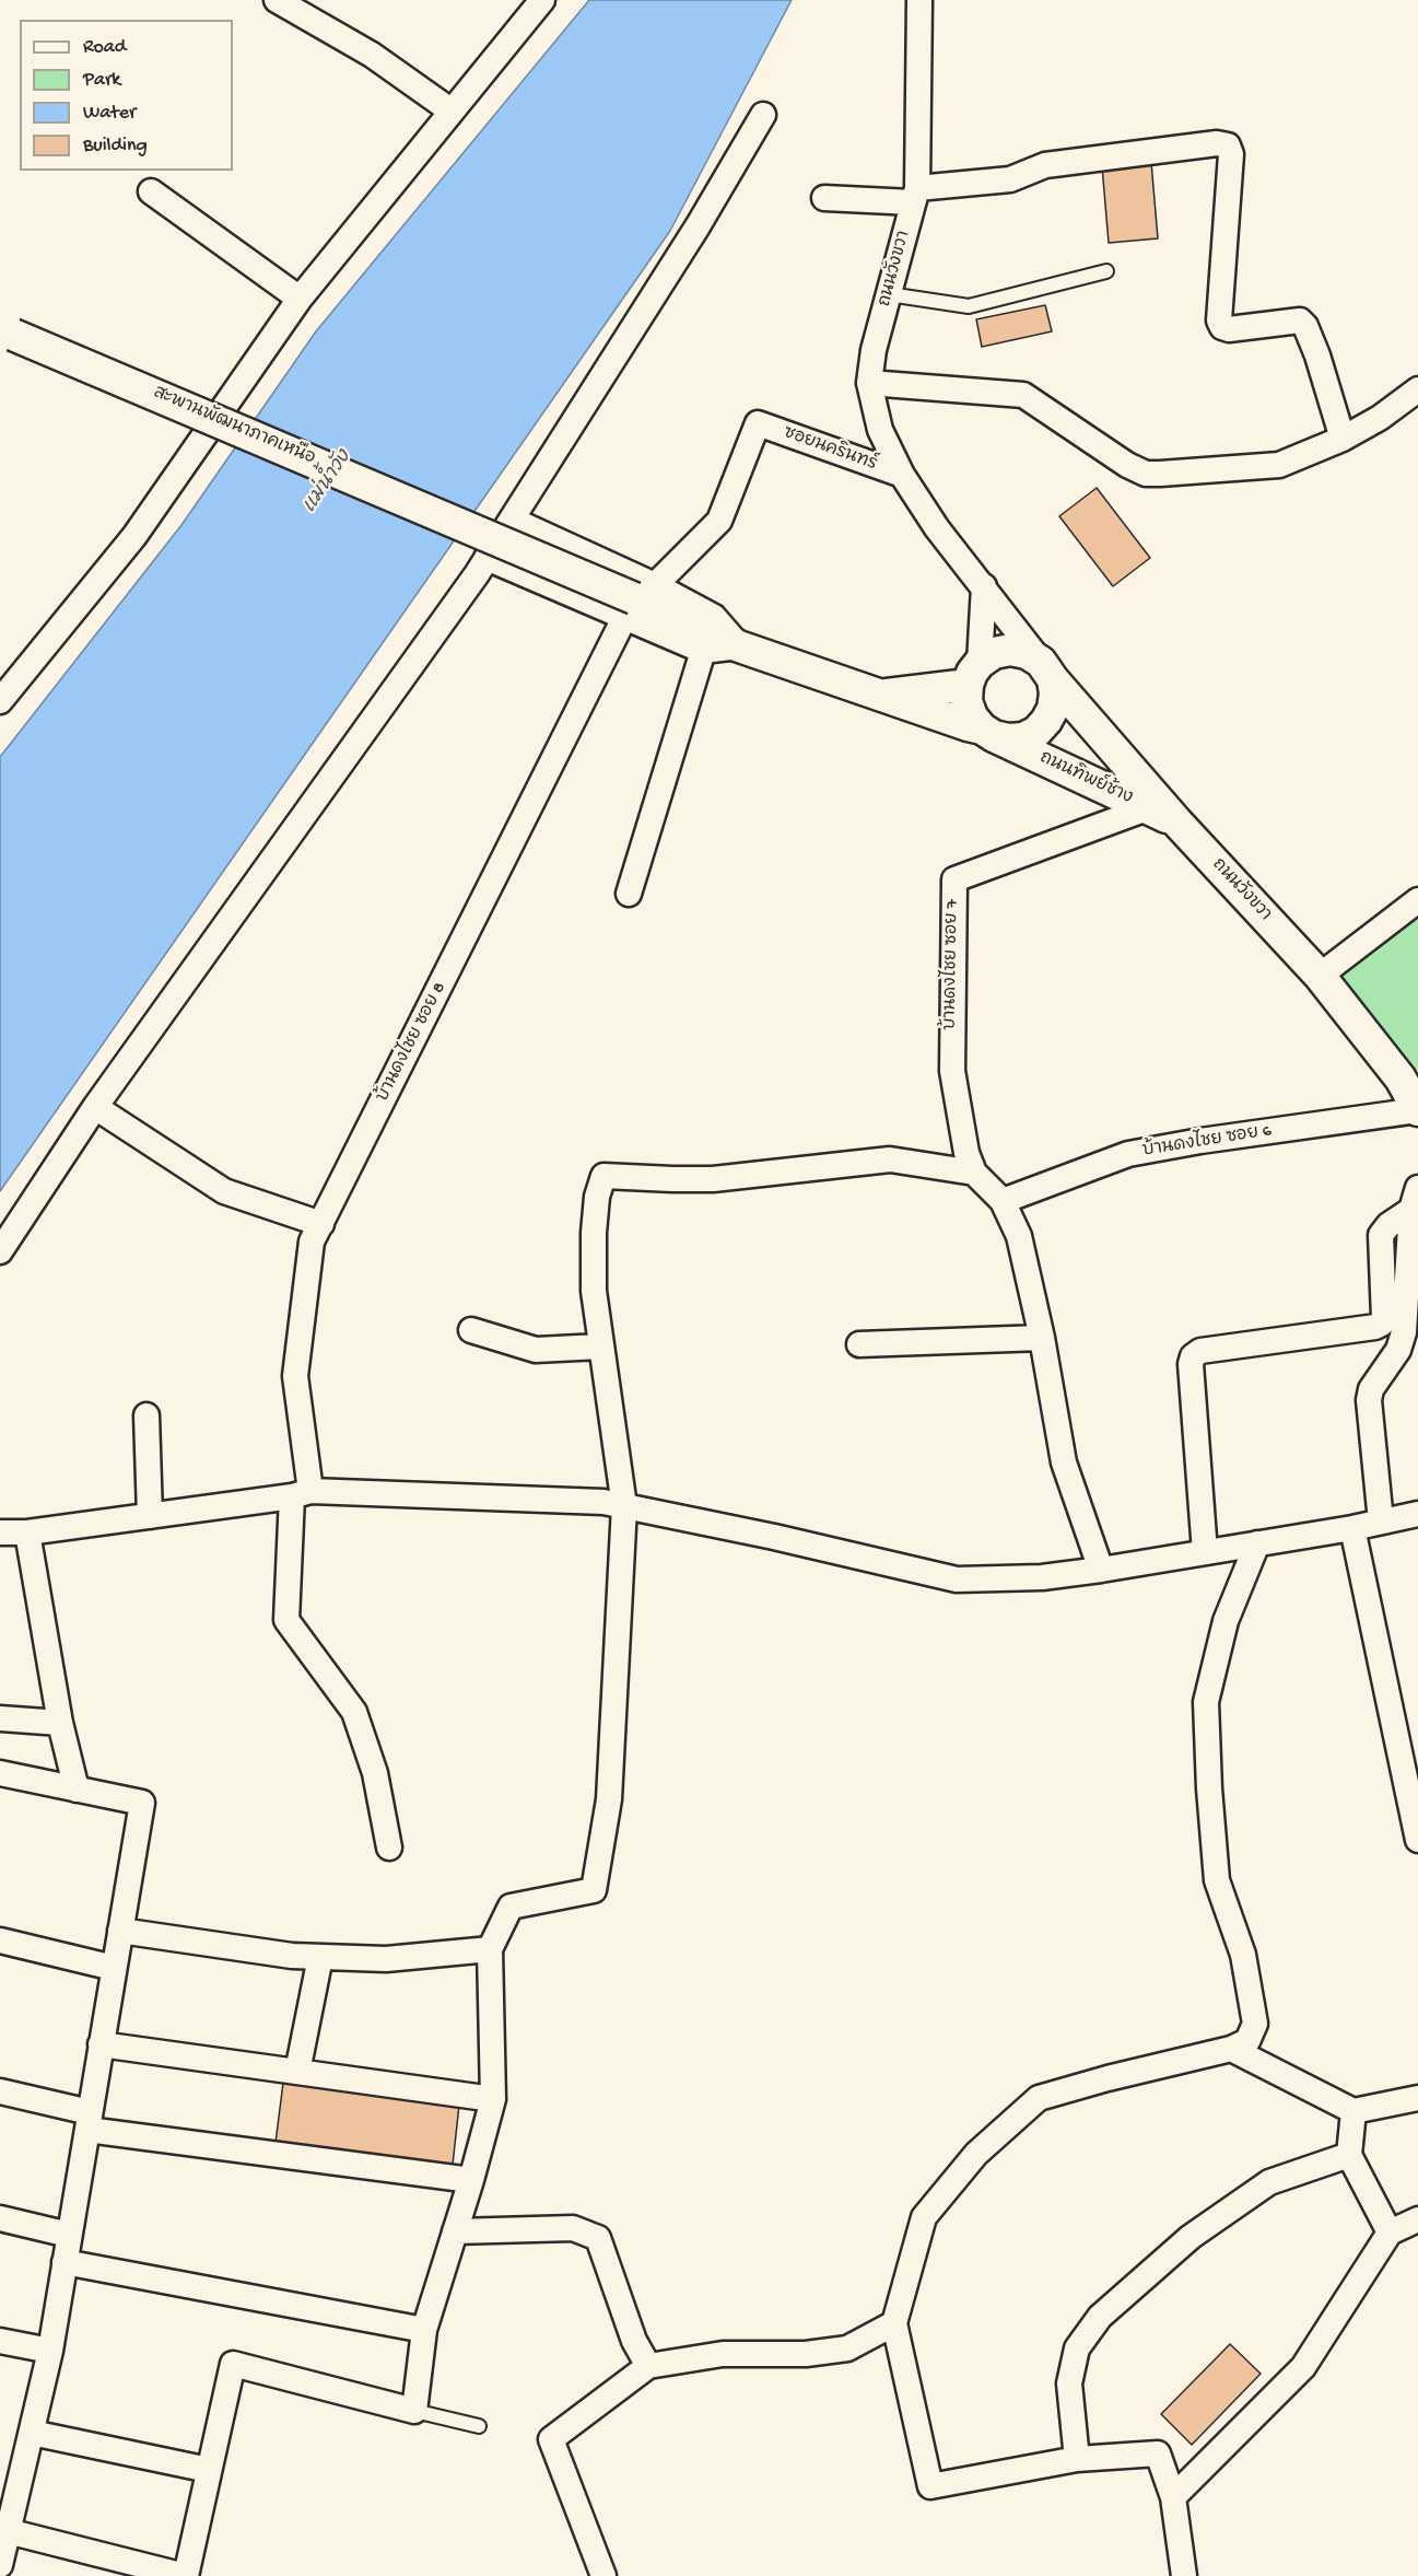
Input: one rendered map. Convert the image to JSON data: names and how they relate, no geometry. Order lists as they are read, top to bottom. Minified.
{"streets":{"street":["ถนนวังขวา","สะพานพัฒนาภาคเหนือ","ซอยนครินทร์","ถนนทิพย์ช้าง","บ้านดงไชย ซอย 7","บ้านดงไชย ซอย 8","บ้านดงไชย ซอย 6"]},"crossings":[["ถนนวังขวา","สะพานพัฒนาภาคเหนือ"],["ถนนวังขวา","ซอยนครินทร์"],["ถนนวังขวา","ถนนทิพย์ช้าง"],["ถนนวังขวา","บ้านดงไชย ซอย 6"],["สะพานพัฒนาภาคเหนือ","ถนนทิพย์ช้าง"],["สะพานพัฒนาภาคเหนือ","บ้านดงไชย ซอย 8"],["ซอยนครินทร์","บ้านดงไชย ซอย 8"],["ถนนทิพย์ช้าง","บ้านดงไชย ซอย 7"],["บ้านดงไชย ซอย 7","บ้านดงไชย ซอย 6"]],"water":["แม่น้ำวัง"],"legend":["Road","Park","Water","Building"]}
